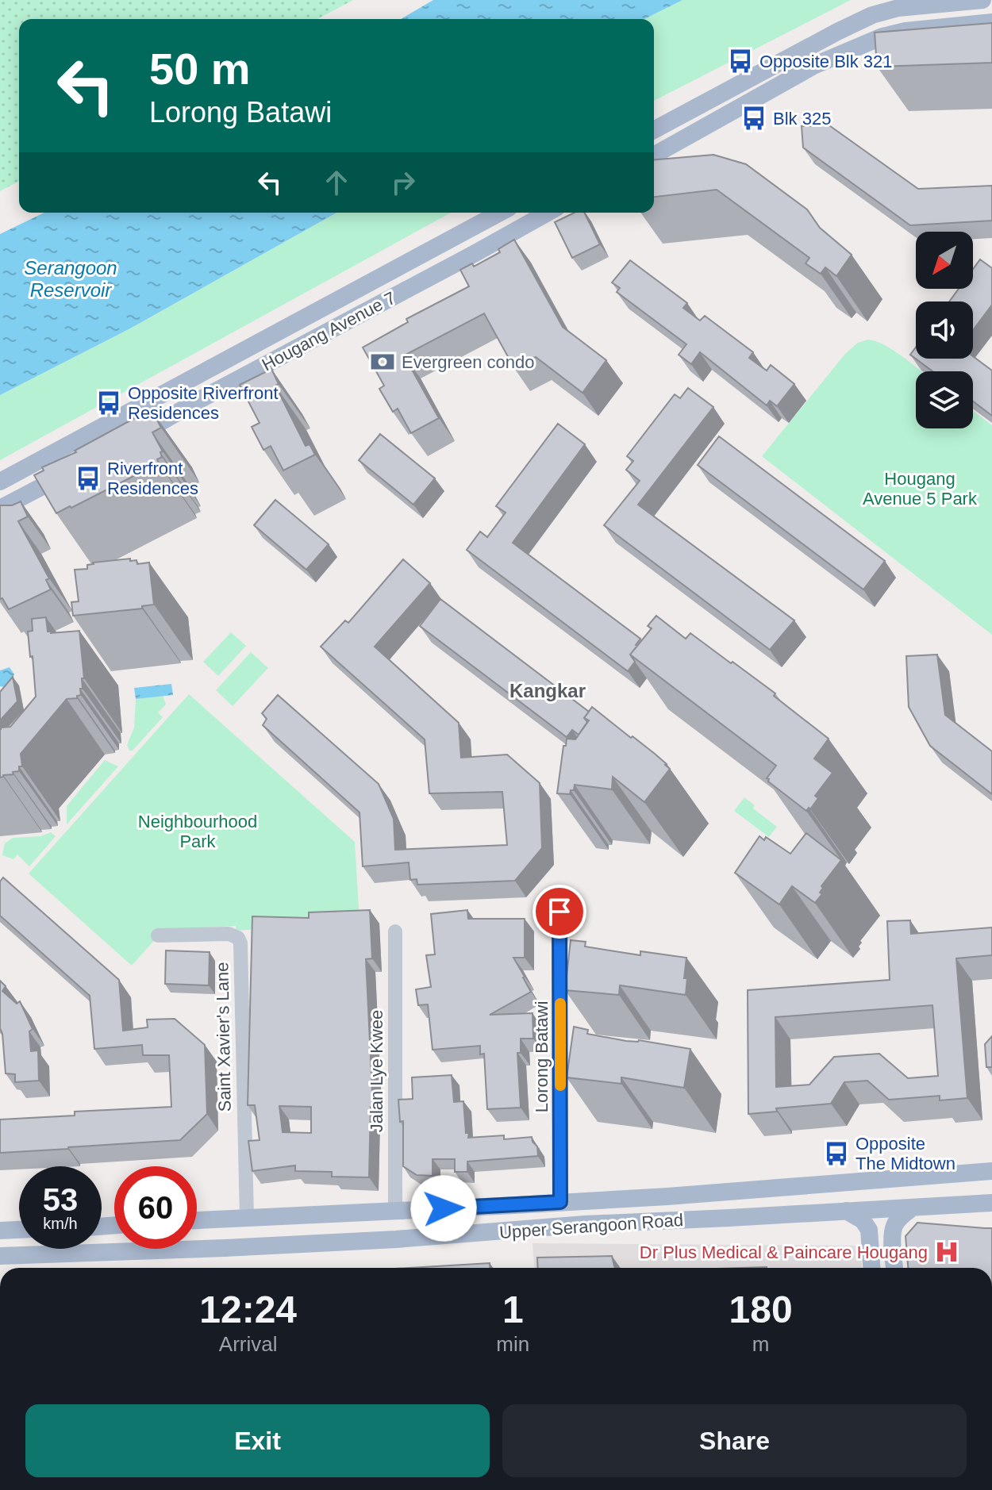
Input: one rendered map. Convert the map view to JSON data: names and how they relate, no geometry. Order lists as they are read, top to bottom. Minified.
{"streets":{"main road":["Hougang Avenue 7","Upper Serangoon Road"],"street":["Saint Xavier's Lane","Lorong Batawi","Jalan Lye Kwee"]},"crossings":[["Saint Xavier's Lane","Upper Serangoon Road"],["Lorong Batawi","Upper Serangoon Road"],["Jalan Lye Kwee","Upper Serangoon Road"]],"districts":["Kangkar"],"water":["Serangoon Reservoir"],"parks":["Hougang Avenue 5 Park","Neighbourhood Park"],"places":{"bus stop":["Opposite Blk 321","Blk 325","Opposite Riverfront Residences","Riverfront Residences","Opposite The Midtown"],"bank":["Evergreen condo"],"hospital":["Dr Plus Medical & Paincare Hougang"]},"north":"bottom left","page":{"turn":["50 m","Lorong Batawi"],"speed":"53 km/h","limit":"60","eta":["12:24","Arrival","1","min","180","m"],"buttons":["Exit","Share"]}}
